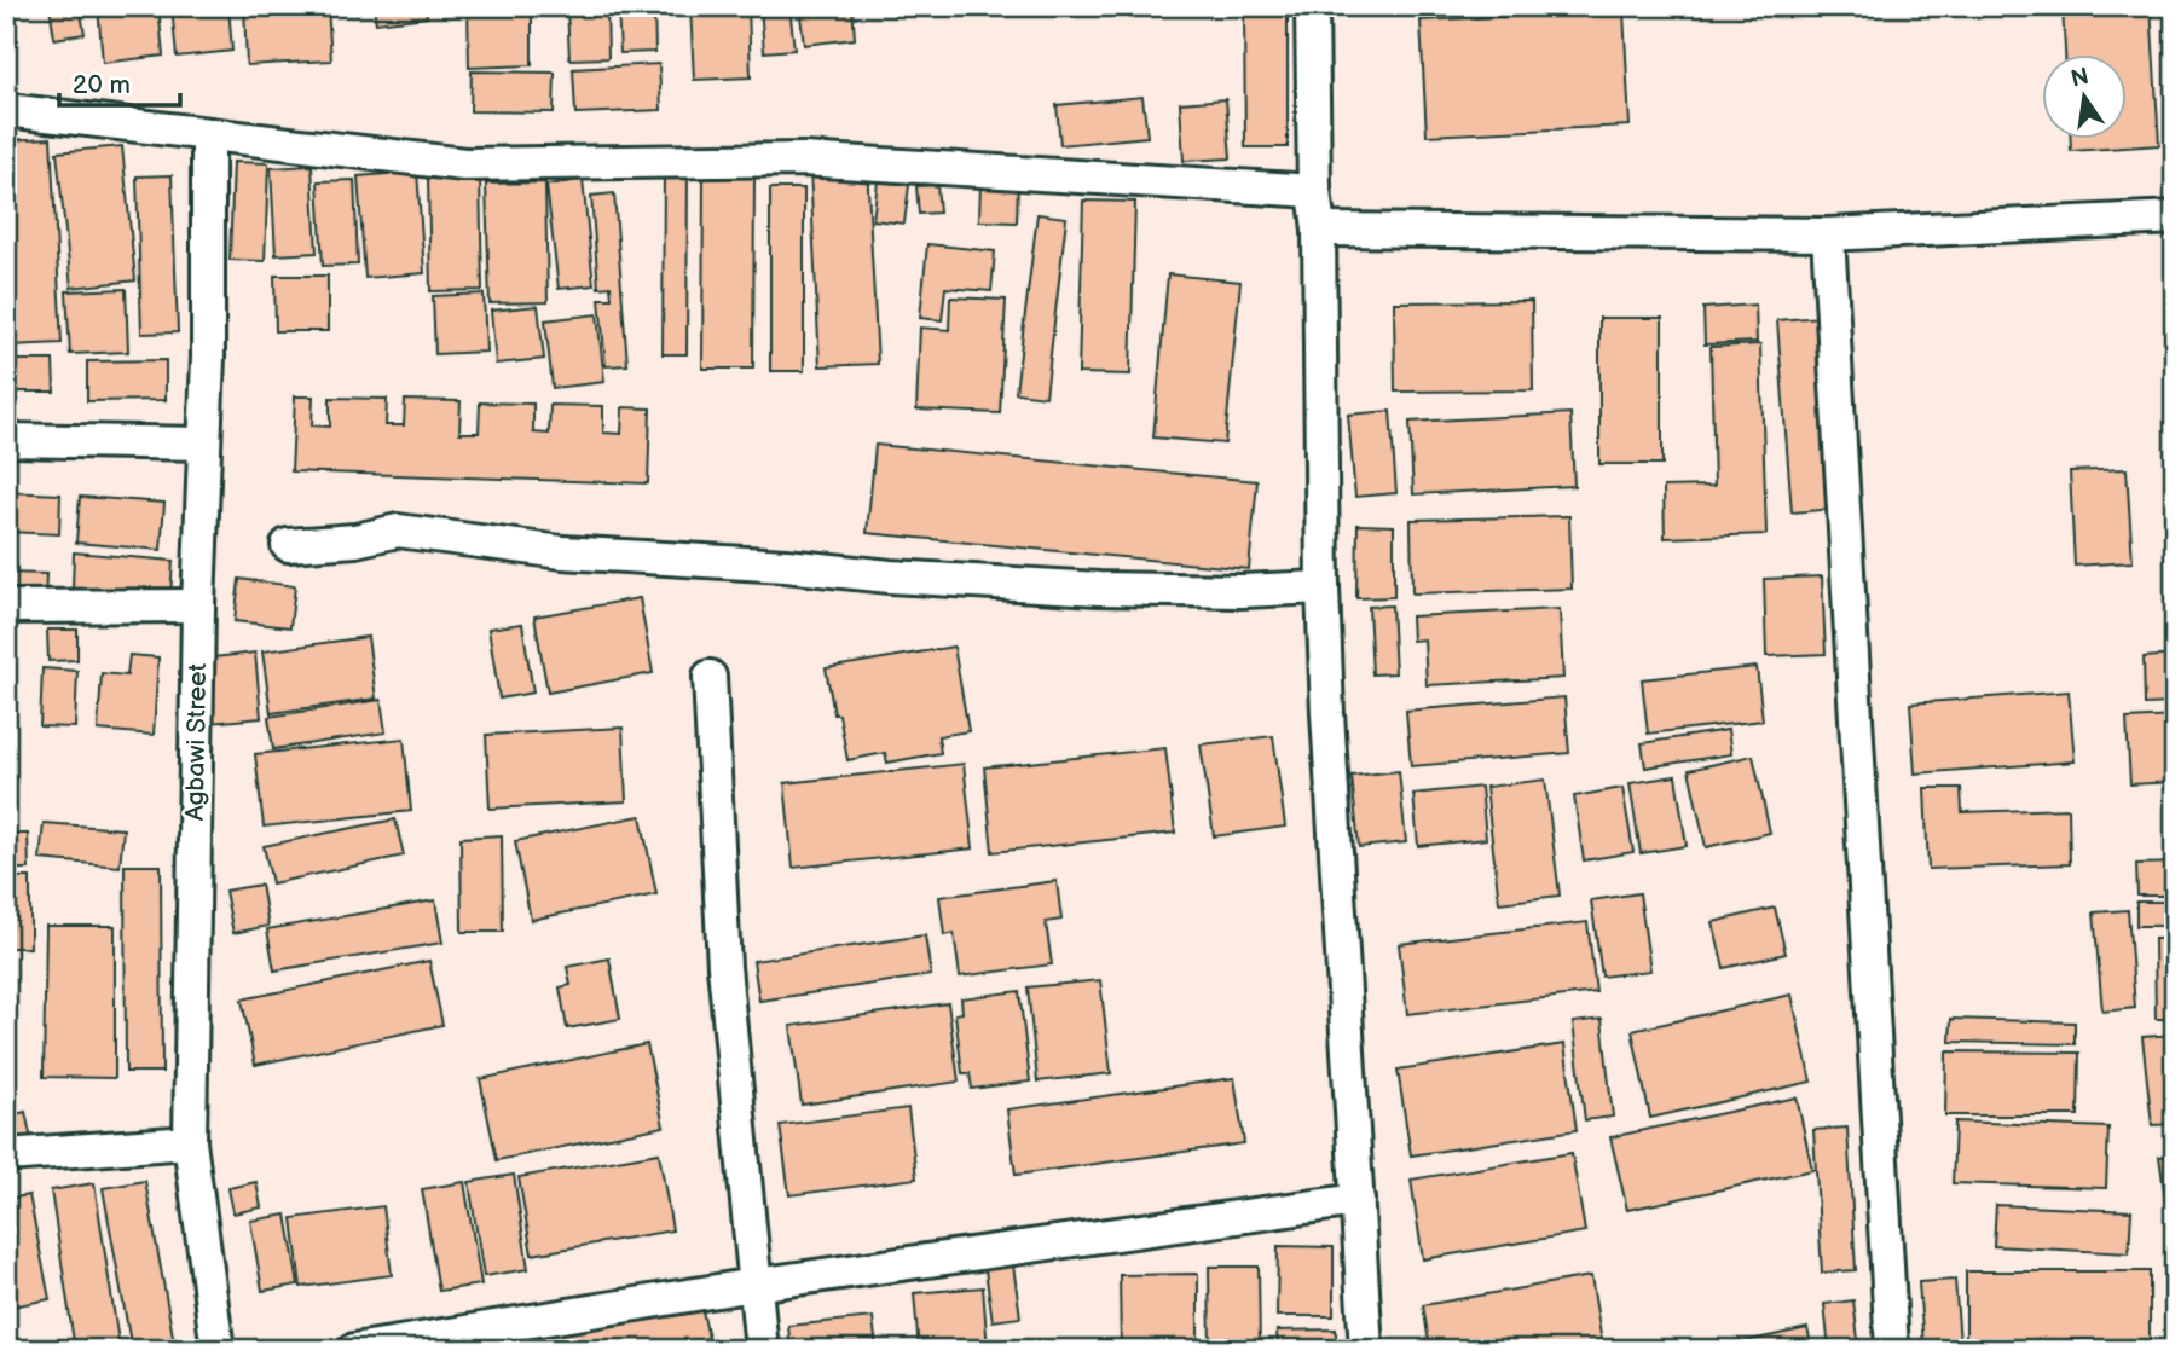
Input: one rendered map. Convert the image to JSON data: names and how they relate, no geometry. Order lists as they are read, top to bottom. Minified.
{"streets":{"street":["Agbawi Street"]},"scale_bar":"20 m","north":"top"}
